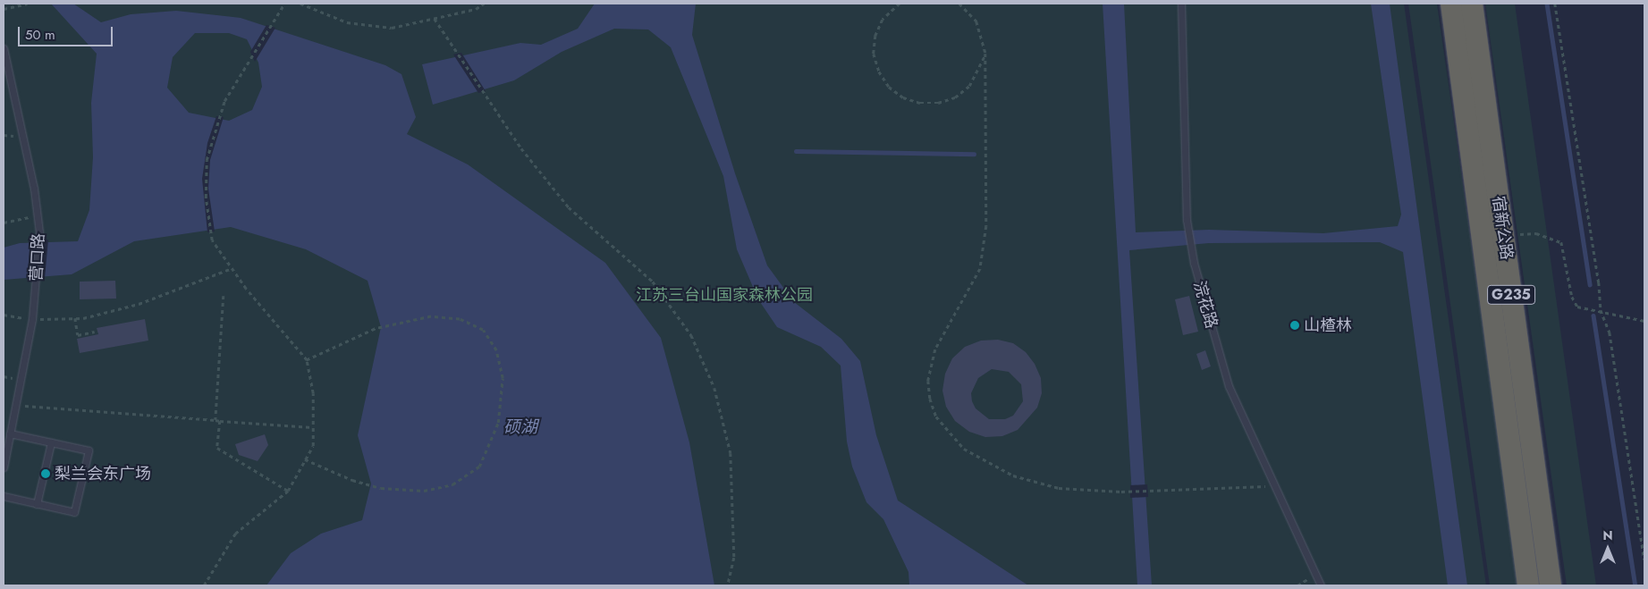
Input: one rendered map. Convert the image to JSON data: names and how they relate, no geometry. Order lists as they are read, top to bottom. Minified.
{"streets":{"highway":["宿新公路","G235"],"lane":["营口路","浣花路"]},"water":["硕湖"],"parks":["江苏三台山国家森林公园"],"places":["山楂林","梨兰会东广场"],"scale_bar":"50 m","north":"top"}
